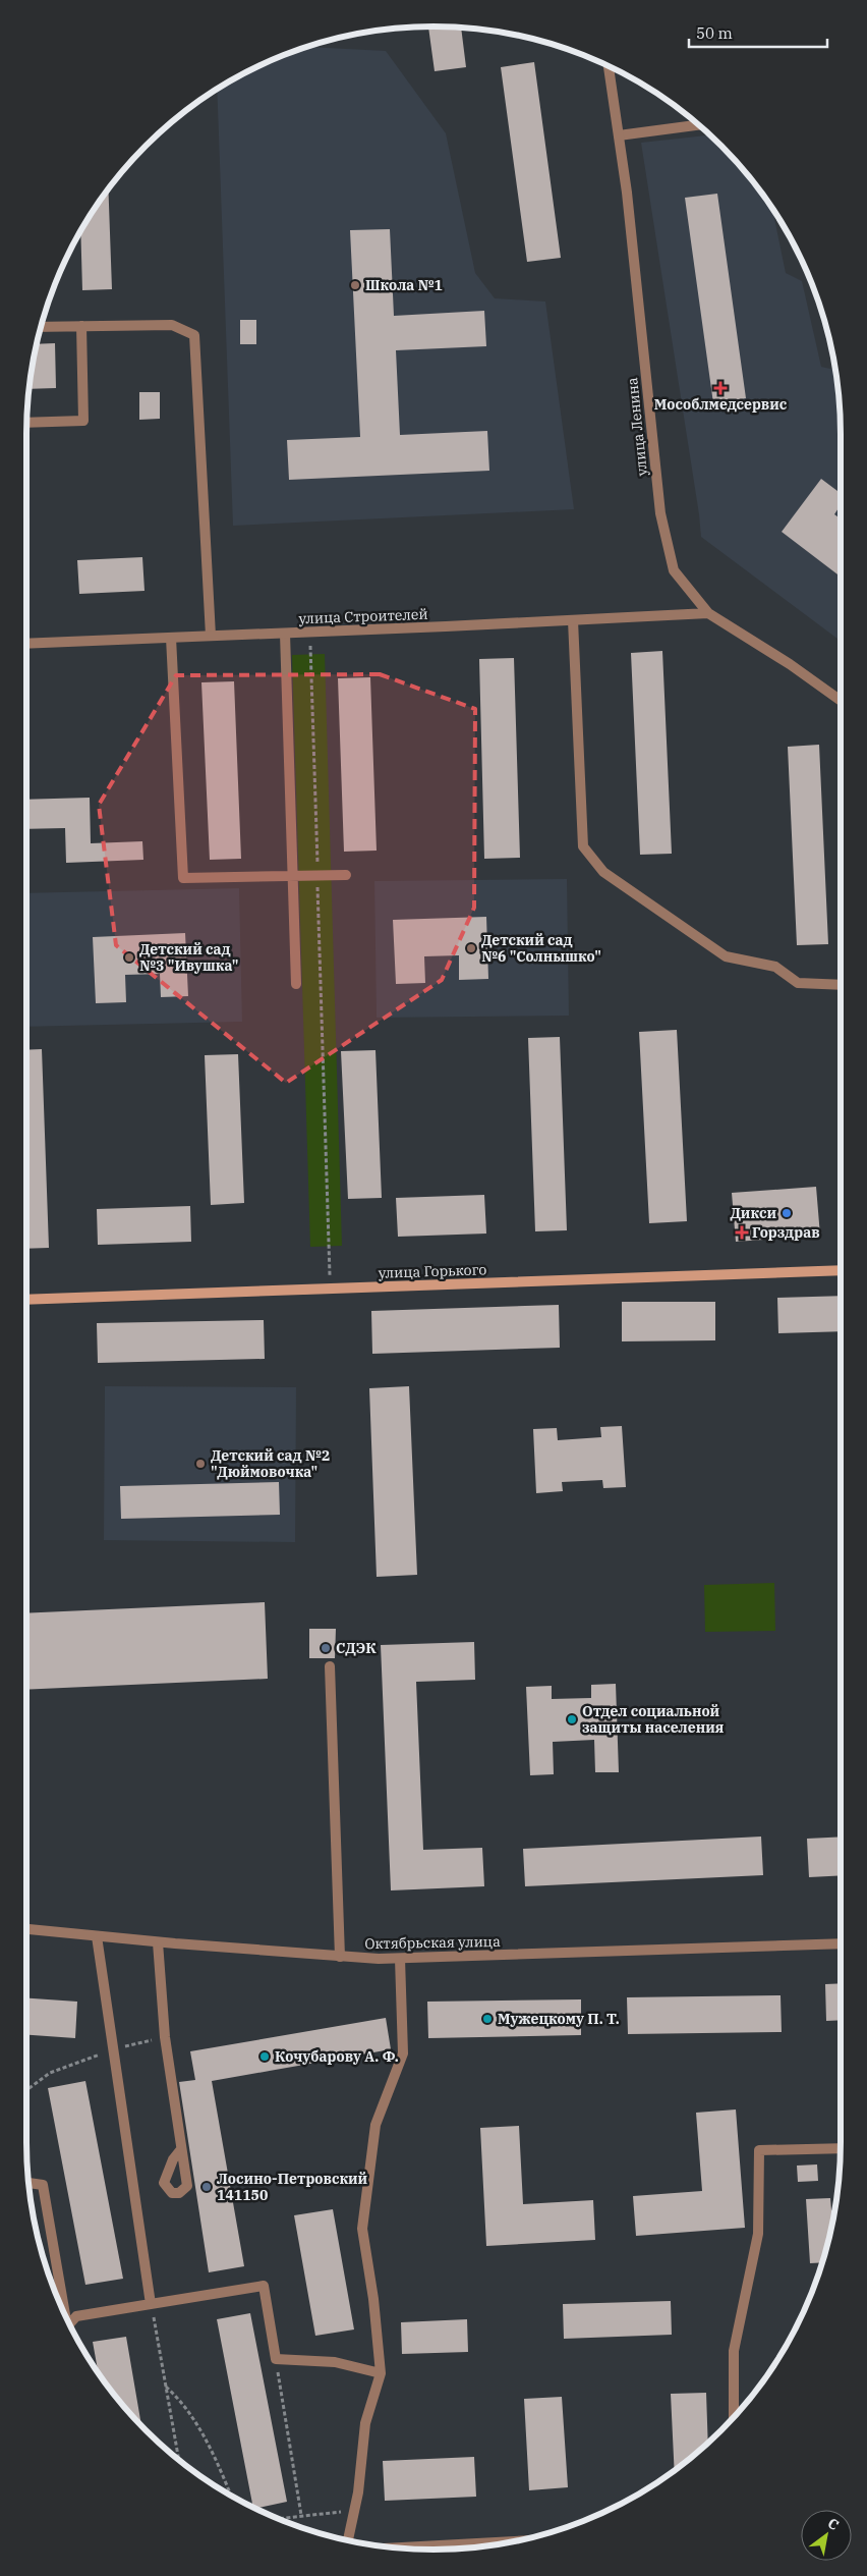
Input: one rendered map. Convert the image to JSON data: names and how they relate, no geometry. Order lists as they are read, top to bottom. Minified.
{"streets":{"street":["улица Ленина","улица Строителей","улица Горького","Октябрьская улица"]},"crossings":[["улица Ленина","улица Строителей"]],"places":{"other":["Школа №1","Детский сад №6 \"Солнышко\"","Детский сад №3 \"Ивушка\"","Дикси","Детский сад №2 \"Дюймовочка\"","СДЭК","Отдел социальной защиты населения","Мужецкому П. Т.","Кочубарову А. Ф.","Лосино-Петровский 141150"],"health":["Мособлмедсервис","Горздрав"]},"scale_bar":"50 m","north":"top right"}
